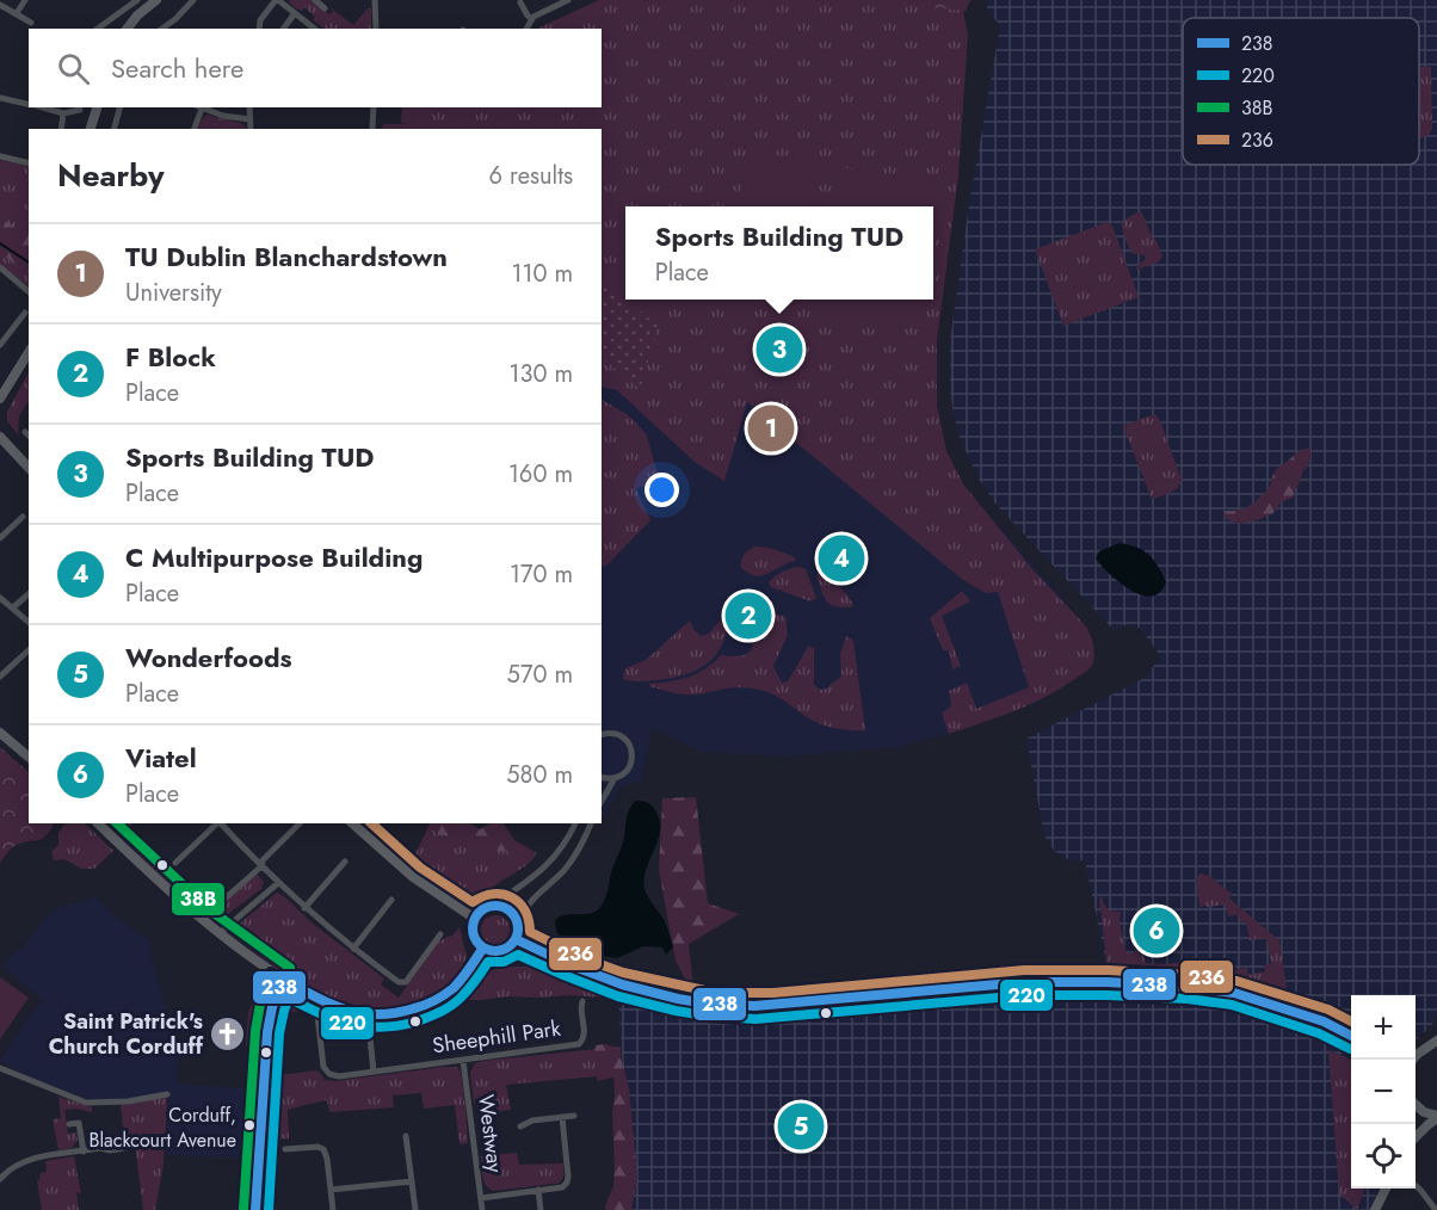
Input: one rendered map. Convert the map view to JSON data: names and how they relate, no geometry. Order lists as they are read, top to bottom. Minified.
{"streets":{"street":["Sheephill Park","Westway"]},"crossings":[["Sheephill Park","Westway"]],"places":{"church":["Saint Patrick's Church Corduff"],"other":["Corduff, Blackcourt Avenue"]},"lines":["transit line 38B","transit line 236","transit line 238","transit line 220"],"legend":["238","220","38B","236"],"page":{"search":"Search here","heading":["Nearby","6 results"],"popup":["Sports Building TUD","Place"],"list":[{"mark":"1","name":"TU Dublin Blanchardstown","note":"University","value":"110 m"},{"mark":"2","name":"F Block","note":"Place","value":"130 m"},{"mark":"3","name":"Sports Building TUD","note":"Place","value":"160 m"},{"mark":"4","name":"C Multipurpose Building","note":"Place","value":"170 m"},{"mark":"5","name":"Wonderfoods","note":"Place","value":"570 m"},{"mark":"6","name":"Viatel","note":"Place","value":"580 m"}],"pins":["3","1","4","2","6","5"],"map_buttons":["+","−"]}}
